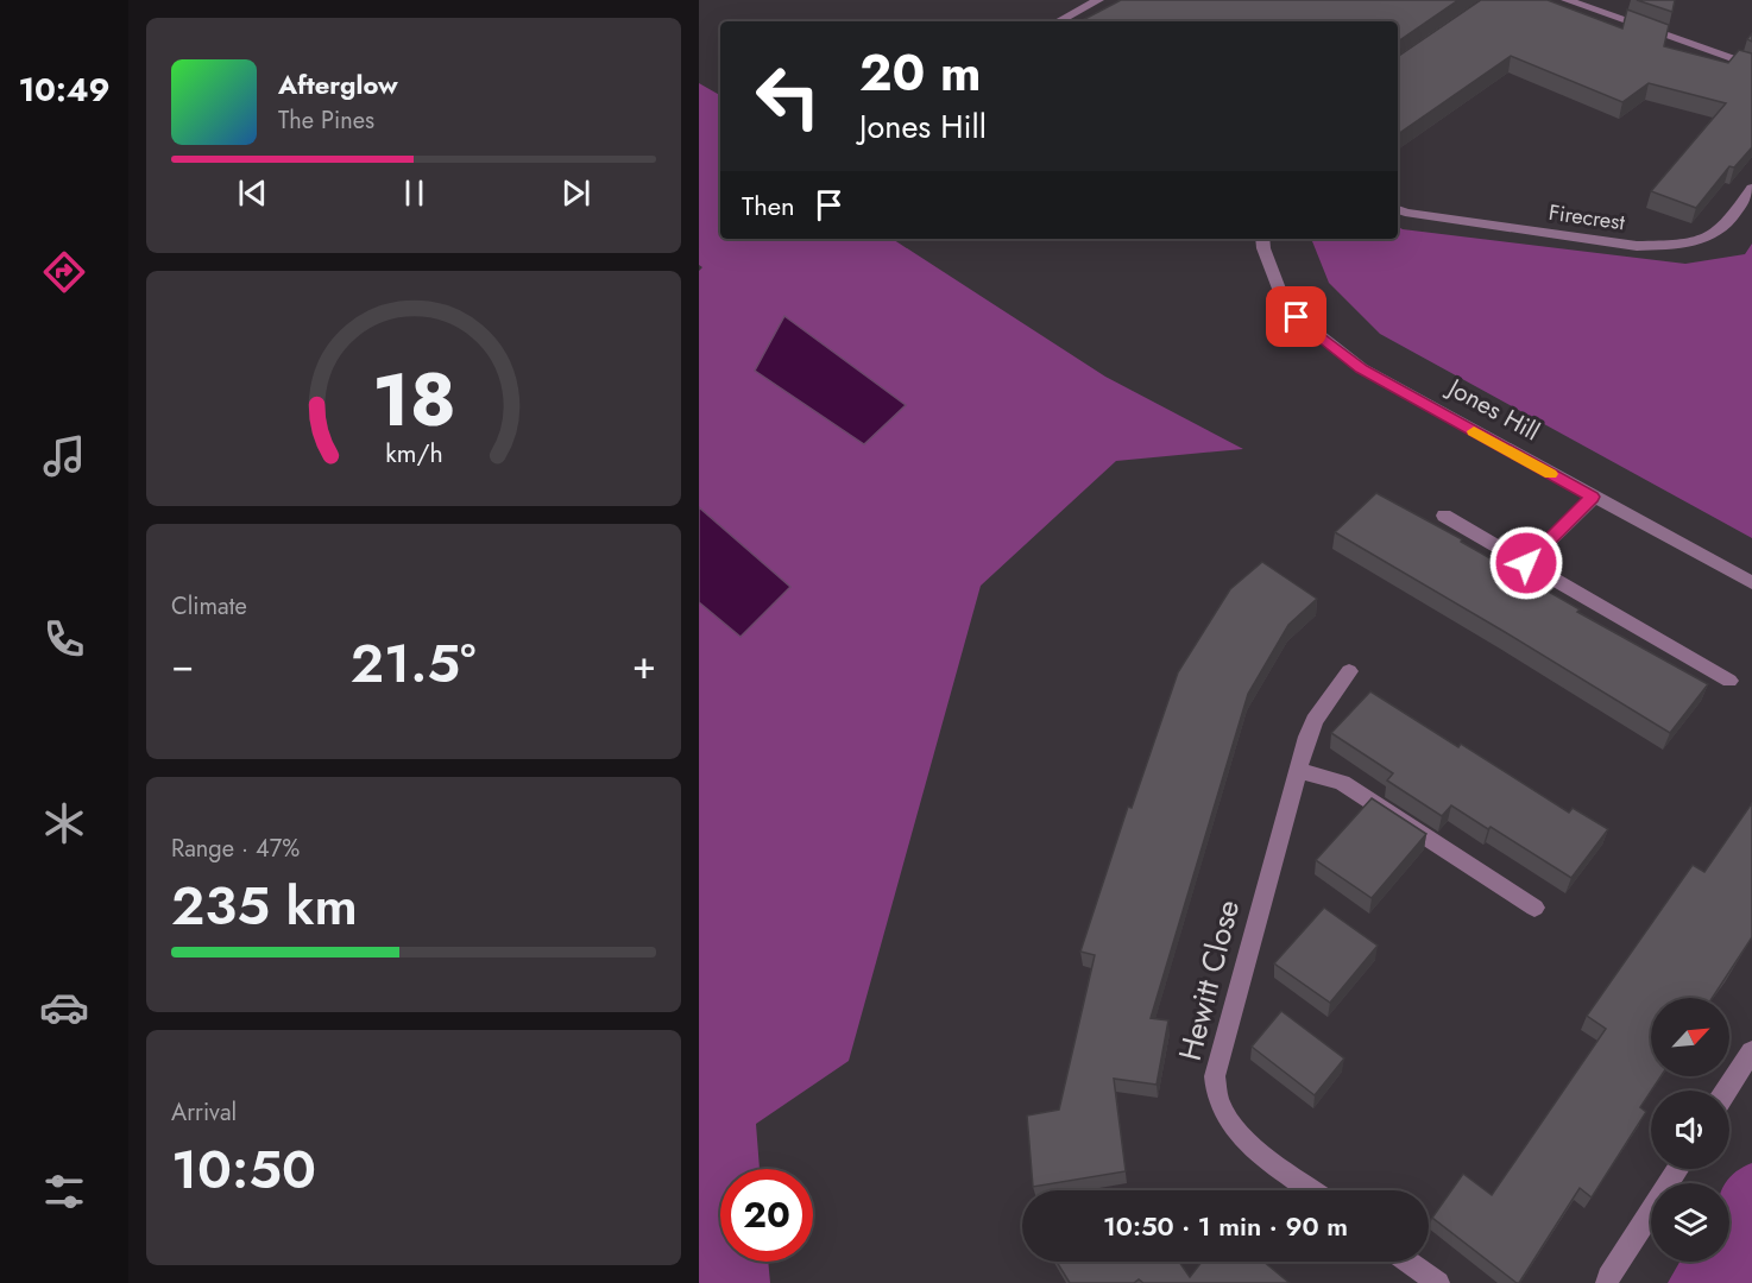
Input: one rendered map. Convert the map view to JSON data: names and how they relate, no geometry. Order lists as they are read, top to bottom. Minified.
{"streets":{"street":["Firecrest","Jones Hill","Hewitt Close"]},"north":"top right","page":{"tabs":"10:49","turn":["20 m","Jones Hill"],"song":["Afterglow","The Pines"],"then":"Then","tile":["Climate",["Range · 47%","235 km"],["Arrival","10:50"]],"heat":["−","21.5°","+"],"limit":"20","trip":"10:50 · 1 min · 90 m","gauge":["18","km/h"]}}
